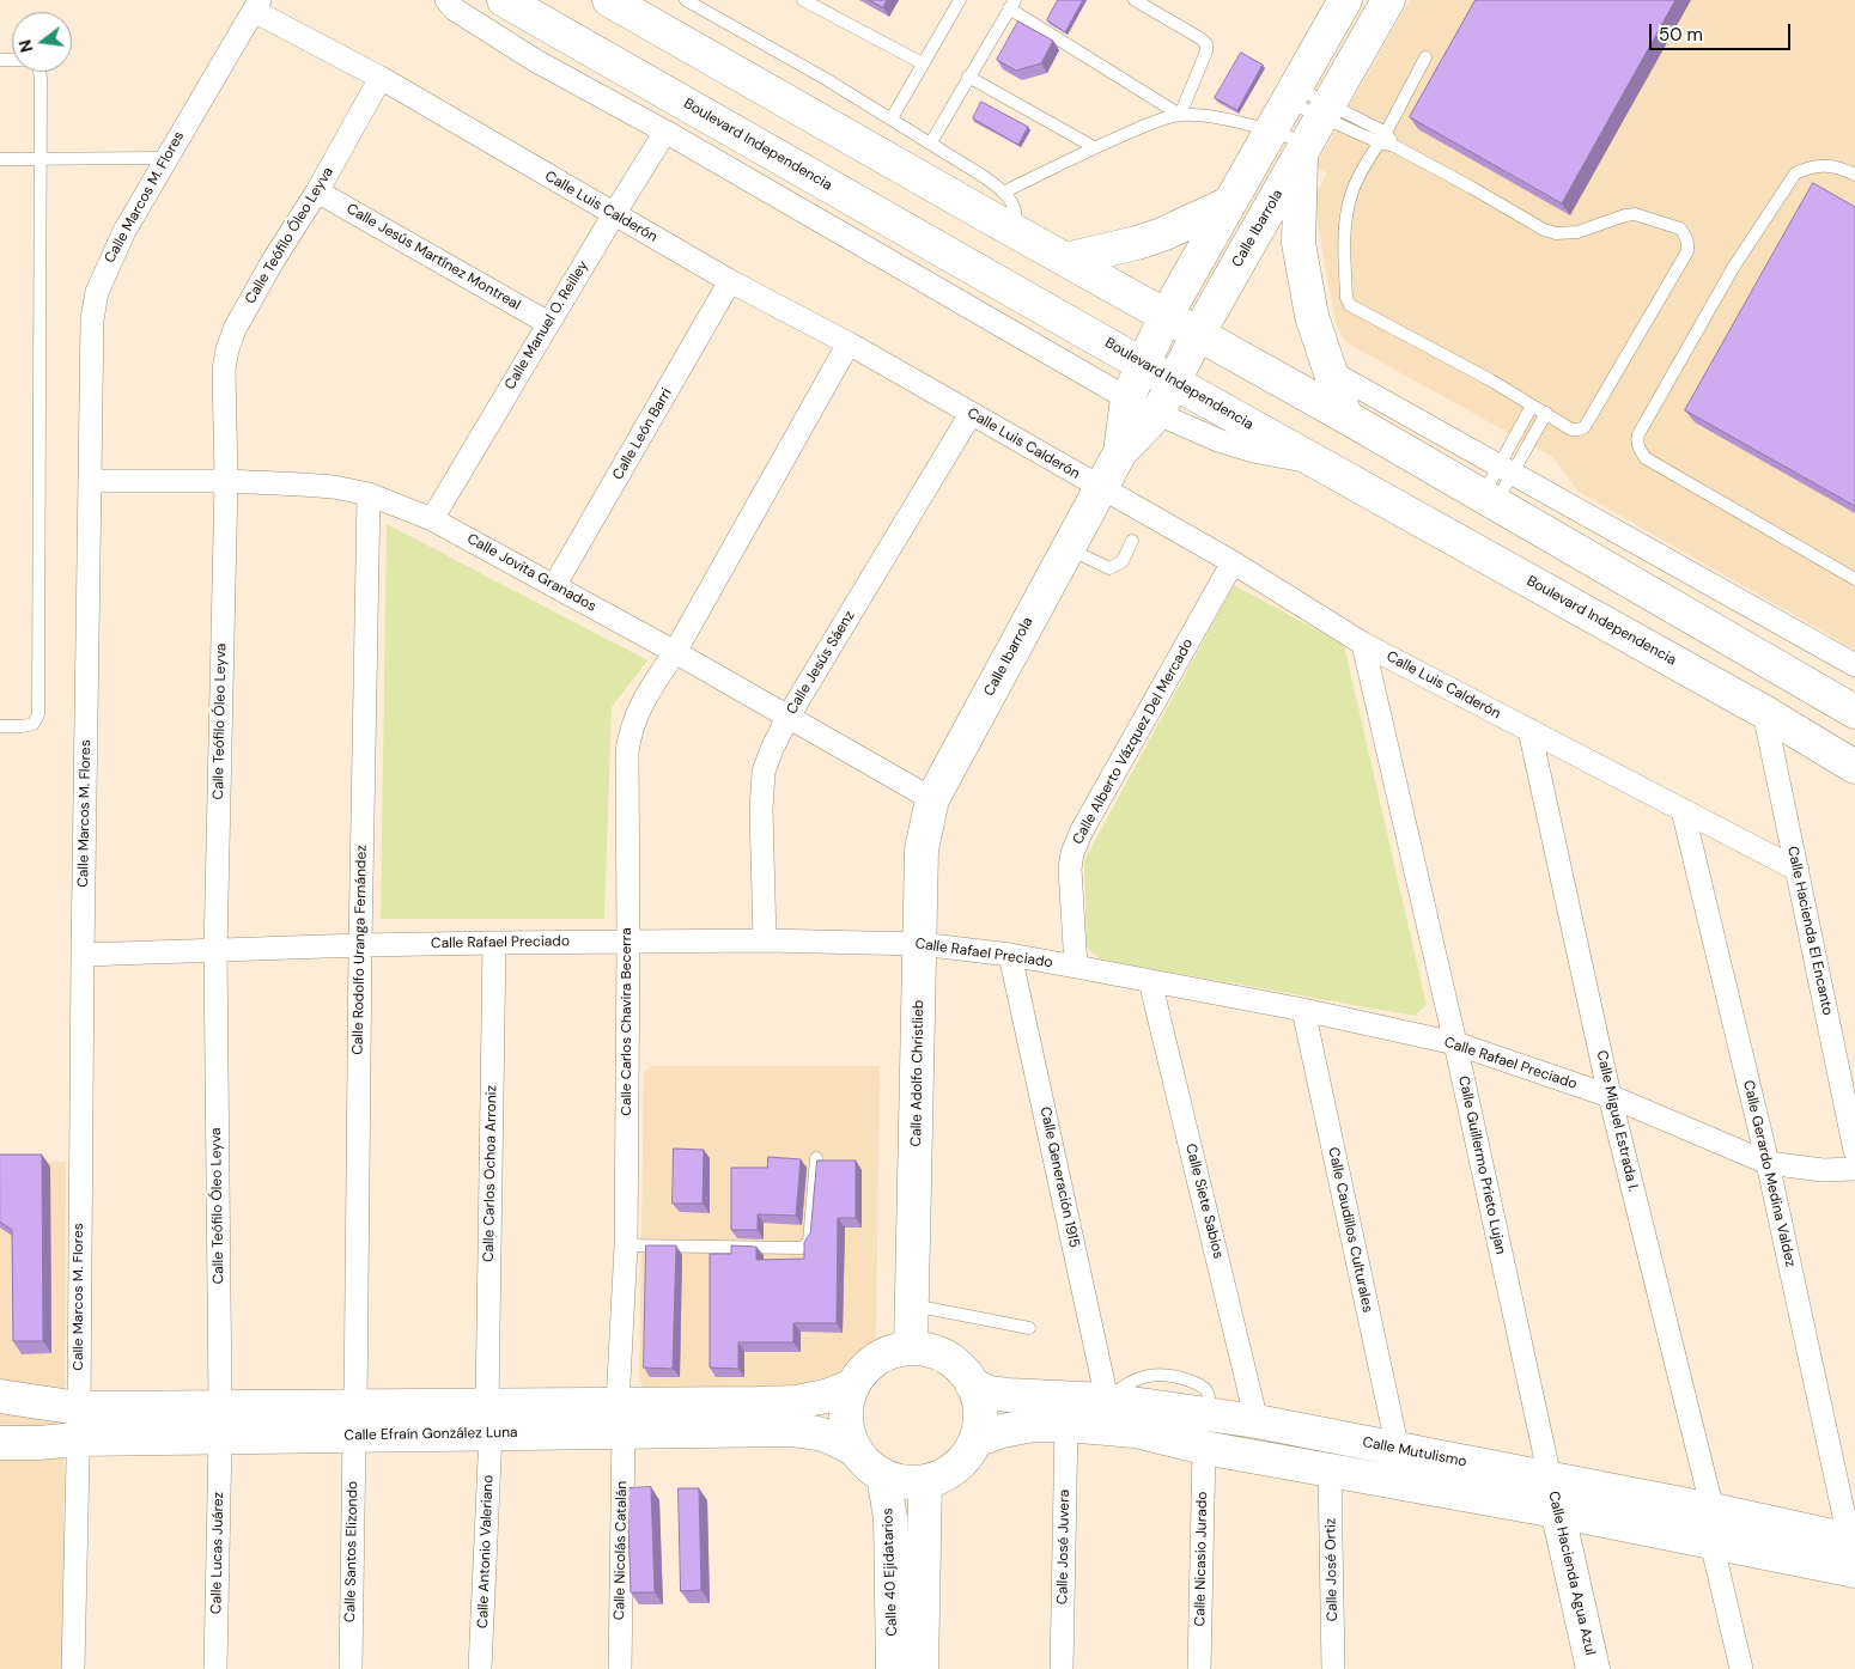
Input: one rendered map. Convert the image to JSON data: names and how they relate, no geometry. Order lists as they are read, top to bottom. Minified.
{"streets":{"main road":["Boulevard Independencia","Calle Ibarrola","Calle Adolfo Christlieb","Calle Efraín González Luna","Calle Mutulismo","Calle 40 Ejidatarios","Calle Hacienda Agua Azul"],"street":["Calle Marcos M. Flores","Calle Luis Calderón","Calle Teófilo Óleo Leyva","Calle Jesús Martínez Montreal","Calle Manuel O. Reilley","Calle León Barri","Calle Jovita Granados","Calle Jesús Sáenz","Calle Alberto Vázquez Del Mercado","Calle Hacienda El Encanto","Calle Rafael Preciado","Calle Rodolfo Uranga Fernández","Calle Carlos Chavira Becerra","Calle Miguel Estrada I.","Calle Guillermo Prieto Lujan","Calle Carlos Ochoa Arroniz","Calle Gerardo Medina Valdez","Calle Generación 1915","Calle Siete Sabios","Calle Caudillos Culturales","Calle José Juvera","Calle Nicolás Catalán","Calle Santos Elizondo","Calle Antonio Valeriano","Calle Lucas Juárez","Calle Nicasio Jurado","Calle José Ortiz"]},"crossings":[["Boulevard Independencia","Calle Ibarrola"],["Boulevard Independencia","Calle Hacienda El Encanto"],["Calle Marcos M. Flores","Calle Luis Calderón"],["Calle Marcos M. Flores","Calle Jovita Granados"],["Calle Marcos M. Flores","Calle Rafael Preciado"],["Calle Marcos M. Flores","Calle Efraín González Luna"],["Calle Luis Calderón","Calle Ibarrola"],["Calle Luis Calderón","Calle Teófilo Óleo Leyva"],["Calle Luis Calderón","Calle Manuel O. Reilley"],["Calle Luis Calderón","Calle León Barri"],["Calle Luis Calderón","Calle Jesús Sáenz"],["Calle Luis Calderón","Calle Alberto Vázquez Del Mercado"],["Calle Luis Calderón","Calle Hacienda El Encanto"],["Calle Luis Calderón","Calle Miguel Estrada I."],["Calle Luis Calderón","Calle Guillermo Prieto Lujan"],["Calle Luis Calderón","Calle Gerardo Medina Valdez"],["Calle Ibarrola","Calle Jovita Granados"],["Calle Ibarrola","Calle Adolfo Christlieb"],["Calle Teófilo Óleo Leyva","Calle Jesús Martínez Montreal"],["Calle Teófilo Óleo Leyva","Calle Jovita Granados"],["Calle Teófilo Óleo Leyva","Calle Rafael Preciado"],["Calle Teófilo Óleo Leyva","Calle Efraín González Luna"],["Calle Teófilo Óleo Leyva","Calle Lucas Juárez"],["Calle Jesús Martínez Montreal","Calle Manuel O. Reilley"],["Calle Manuel O. Reilley","Calle Jovita Granados"],["Calle León Barri","Calle Jovita Granados"],["Calle Jovita Granados","Calle Jesús Sáenz"],["Calle Jovita Granados","Calle Rodolfo Uranga Fernández"],["Calle Jovita Granados","Calle Carlos Chavira Becerra"],["Calle Jovita Granados","Calle Adolfo Christlieb"],["Calle Jesús Sáenz","Calle Rafael Preciado"],["Calle Alberto Vázquez Del Mercado","Calle Rafael Preciado"],["Calle Rafael Preciado","Calle Rodolfo Uranga Fernández"],["Calle Rafael Preciado","Calle Carlos Chavira Becerra"],["Calle Rafael Preciado","Calle Adolfo Christlieb"],["Calle Rafael Preciado","Calle Miguel Estrada I."],["Calle Rafael Preciado","Calle Guillermo Prieto Lujan"],["Calle Rafael Preciado","Calle Carlos Ochoa Arroniz"],["Calle Rafael Preciado","Calle Gerardo Medina Valdez"],["Calle Rafael Preciado","Calle Generación 1915"],["Calle Rafael Preciado","Calle Siete Sabios"],["Calle Rafael Preciado","Calle Caudillos Culturales"],["Calle Rodolfo Uranga Fernández","Calle Efraín González Luna"],["Calle Rodolfo Uranga Fernández","Calle Santos Elizondo"],["Calle Carlos Chavira Becerra","Calle Efraín González Luna"],["Calle Carlos Chavira Becerra","Calle Nicolás Catalán"],["Calle Adolfo Christlieb","Calle Efraín González Luna"],["Calle Adolfo Christlieb","Calle Mutulismo"],["Calle Adolfo Christlieb","Calle 40 Ejidatarios"],["Calle Miguel Estrada I.","Calle Mutulismo"],["Calle Guillermo Prieto Lujan","Calle Mutulismo"],["Calle Guillermo Prieto Lujan","Calle Hacienda Agua Azul"],["Calle Carlos Ochoa Arroniz","Calle Efraín González Luna"],["Calle Carlos Ochoa Arroniz","Calle Antonio Valeriano"],["Calle Gerardo Medina Valdez","Calle Mutulismo"],["Calle Generación 1915","Calle Mutulismo"],["Calle Siete Sabios","Calle Mutulismo"],["Calle Caudillos Culturales","Calle Mutulismo"],["Calle Efraín González Luna","Calle Mutulismo"],["Calle Efraín González Luna","Calle Nicolás Catalán"],["Calle Efraín González Luna","Calle Santos Elizondo"],["Calle Efraín González Luna","Calle Antonio Valeriano"],["Calle Efraín González Luna","Calle Lucas Juárez"],["Calle Efraín González Luna","Calle 40 Ejidatarios"],["Calle Mutulismo","Calle 40 Ejidatarios"],["Calle Mutulismo","Calle Hacienda Agua Azul"]],"scale_bar":"50 m","north":"left"}
